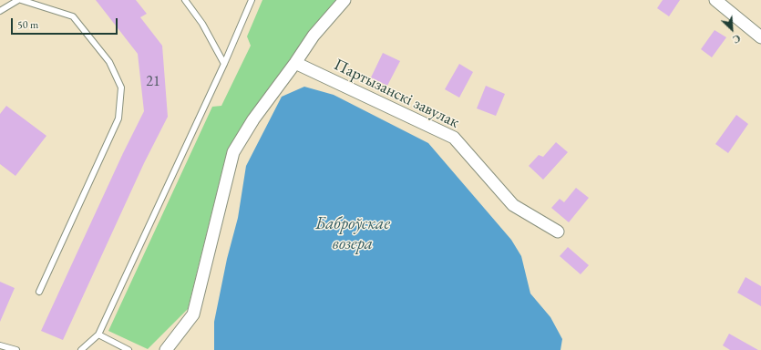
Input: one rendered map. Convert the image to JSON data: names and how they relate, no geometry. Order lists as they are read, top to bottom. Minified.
{"streets":{"street":["Партызанскі завулак"]},"water":["Баброўскае возера"],"house_numbers":["21"],"scale_bar":"50 m","north":"bottom right"}
